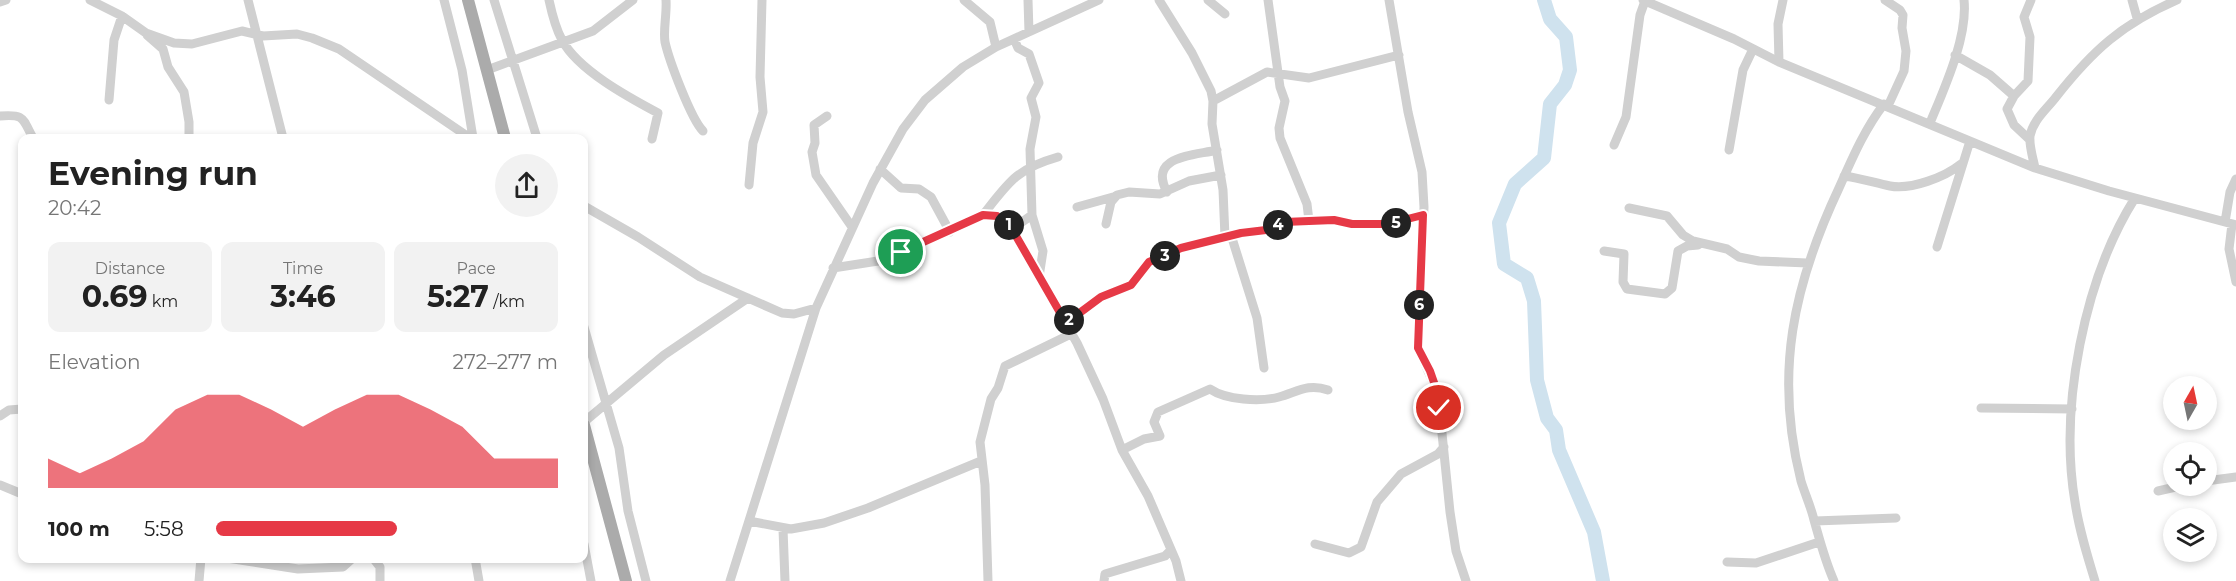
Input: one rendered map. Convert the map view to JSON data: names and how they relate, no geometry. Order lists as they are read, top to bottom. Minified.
{"north":"top","page":{"heading":["Evening run","20:42"],"pins":["5","1","4","3","6","2"],"stats":[["Distance","0.69 km"],["Time","3:46"],["Pace","5:27 /km"]],"chart":["Elevation","272–277 m"],"list":[{"name":"100 m","note":"5:58"}]}}
